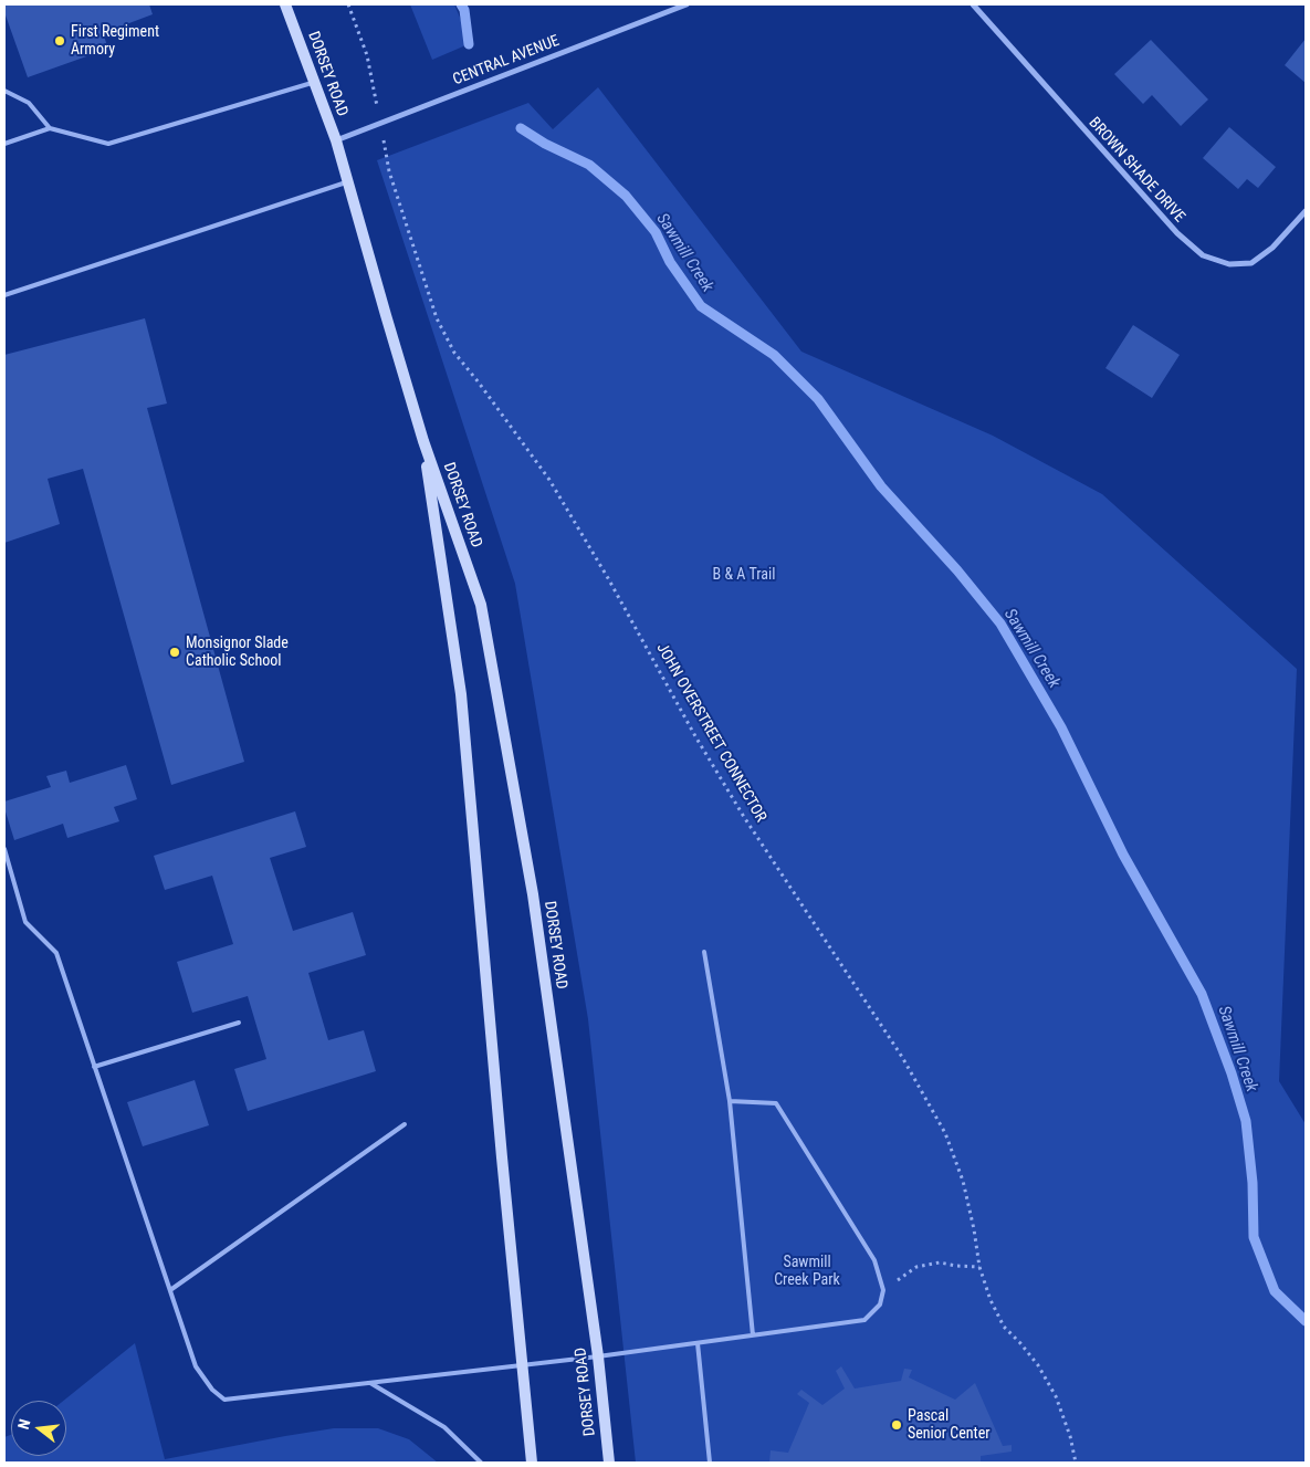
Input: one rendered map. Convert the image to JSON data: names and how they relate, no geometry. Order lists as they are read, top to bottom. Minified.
{"streets":{"main road":["DORSEY ROAD"],"street":["CENTRAL AVENUE","BROWN SHADE DRIVE"],"path":["JOHN OVERSTREET CONNECTOR"]},"crossings":[["CENTRAL AVENUE","DORSEY ROAD"],["CENTRAL AVENUE","JOHN OVERSTREET CONNECTOR"]],"water":["Sawmill Creek"],"parks":["B & A Trail","Sawmill Creek Park"],"places":["First Regiment Armory","Monsignor Slade Catholic School","Pascal Senior Center"],"north":"left"}
